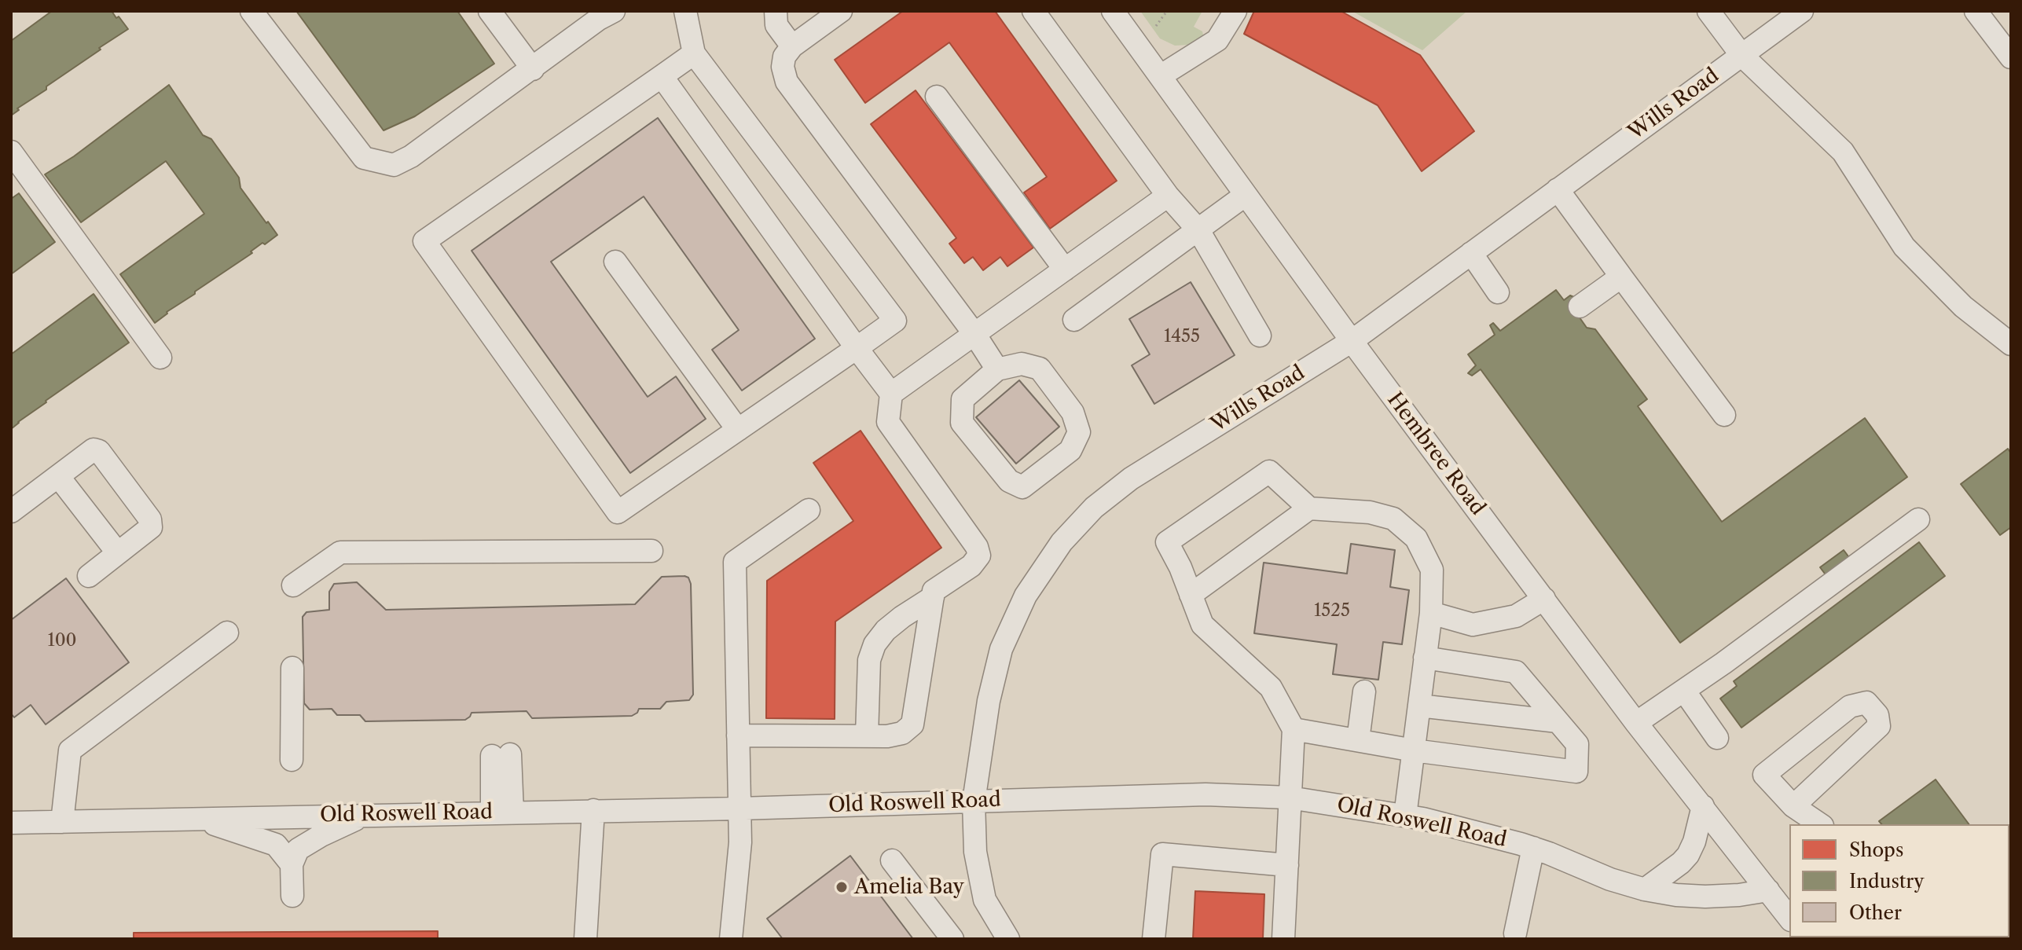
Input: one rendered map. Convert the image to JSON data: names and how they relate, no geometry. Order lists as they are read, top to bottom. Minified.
{"streets":{"street":["Wills Road","Hembree Road","Old Roswell Road"]},"crossings":[["Wills Road","Hembree Road"],["Wills Road","Old Roswell Road"],["Hembree Road","Old Roswell Road"]],"places":["Amelia Bay"],"house_numbers":["1455","1525","100"],"legend":["Shops","Industry","Other"]}
